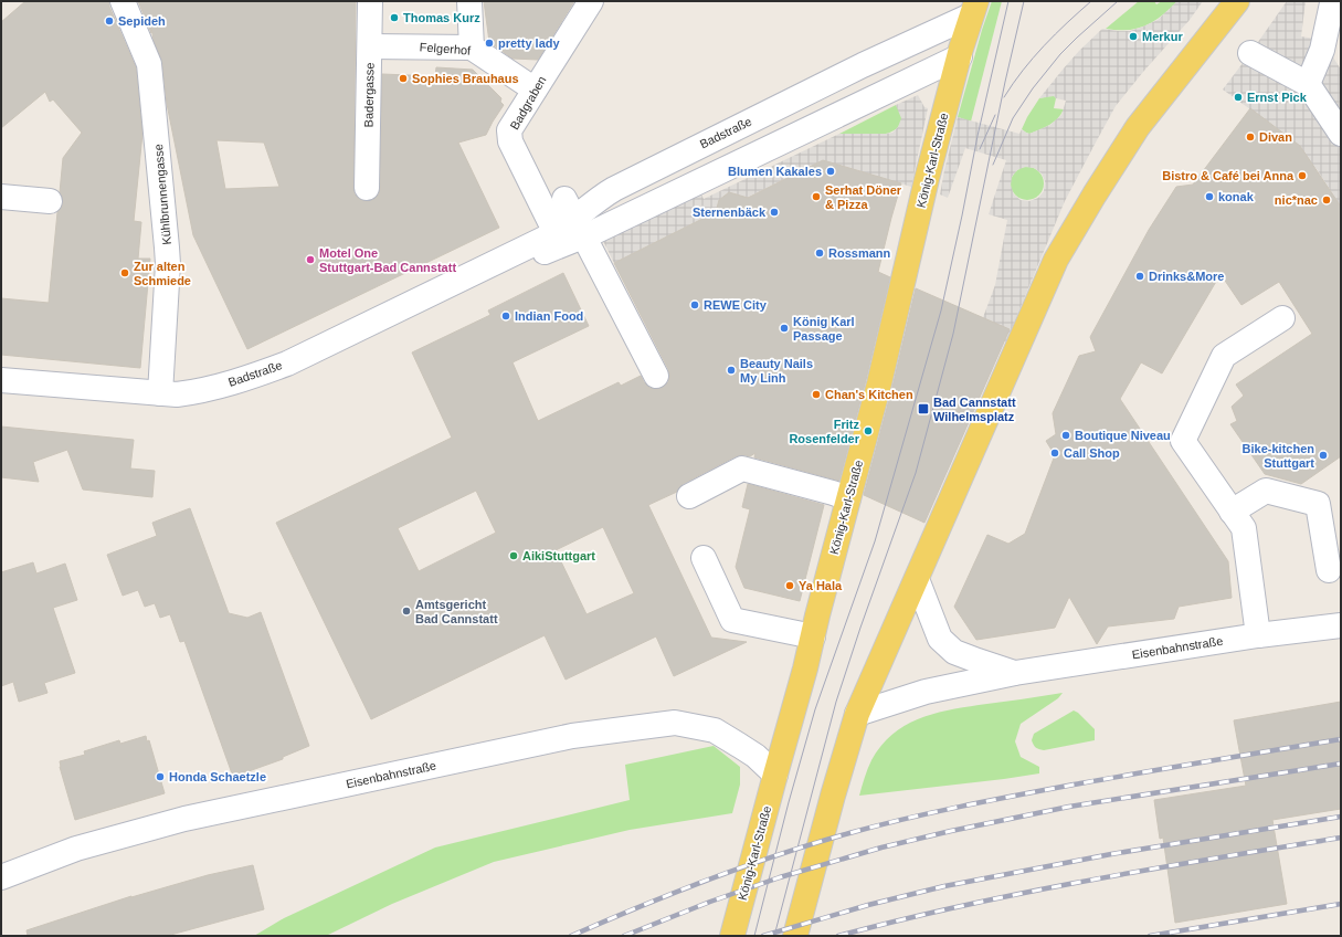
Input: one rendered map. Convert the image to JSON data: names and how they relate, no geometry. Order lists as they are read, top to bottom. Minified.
{"streets":{"main road":["König-Karl-Straße"],"street":["Felgerhof","Badergasse","Badgraben","Badstraße","Kühlbrunnengasse","Eisenbahnstraße"]},"crossings":[["Felgerhof","Badergasse"],["Felgerhof","Badgraben"],["Badgraben","Badstraße"],["Badstraße","König-Karl-Straße"],["Badstraße","Kühlbrunnengasse"],["König-Karl-Straße","Eisenbahnstraße"]],"places":{"other":["Thomas Kurz","Sepideh","Merkur","pretty lady","Sophies Brauhaus","Ernst Pick","Divan","Blumen Kakales","Bistro & Café bei Anna","Serhat Döner & Pizza","konak","nic*nac","Sternenbäck","Rossmann","Motel One Stuttgart-Bad Cannstatt","Zur alten Schmiede","Drinks&More","REWE City","Indian Food","König Karl Passage","Beauty Nails My Linh","Chan's Kitchen","Fritz Rosenfelder","Boutique Niveau","Call Shop","Bike-kitchen Stuttgart","AikiStuttgart","Ya Hala","Amtsgericht Bad Cannstatt","Honda Schaetzle"],"transit":["Bad Cannstatt Wilhelmsplatz"]}}
